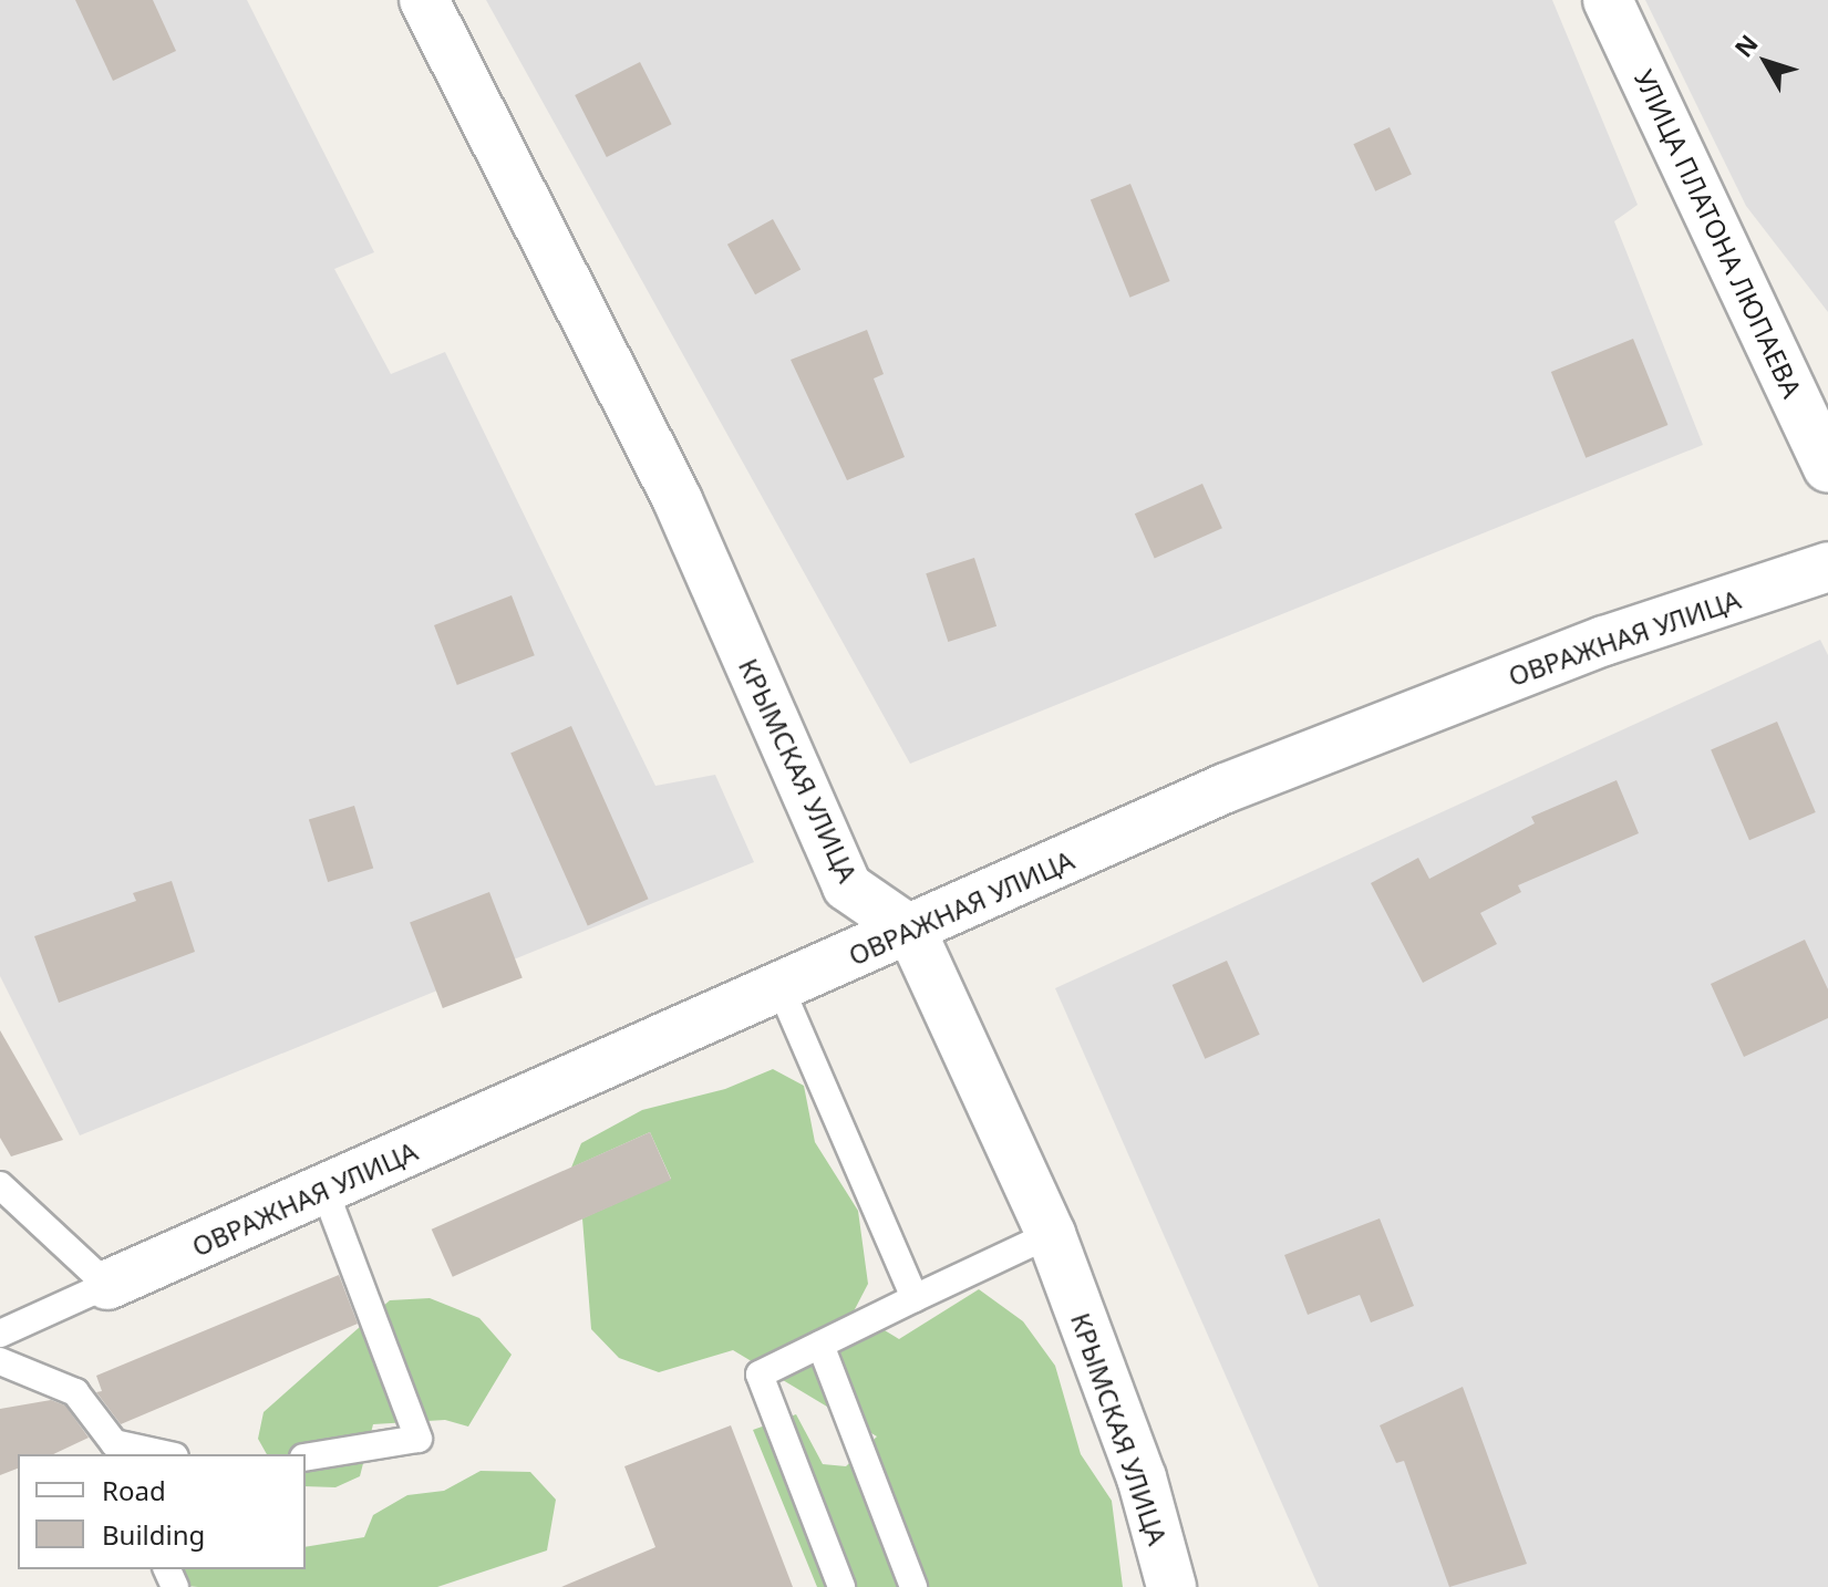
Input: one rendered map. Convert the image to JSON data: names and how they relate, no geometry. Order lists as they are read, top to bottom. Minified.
{"streets":{"street":["УЛИЦА ПЛАТОНА ЛЮПАЕВА","ОВРАЖНАЯ УЛИЦА","КРЫМСКАЯ УЛИЦА"]},"crossings":[["ОВРАЖНАЯ УЛИЦА","КРЫМСКАЯ УЛИЦА"]],"legend":["Road","Building"],"north":"top left"}
